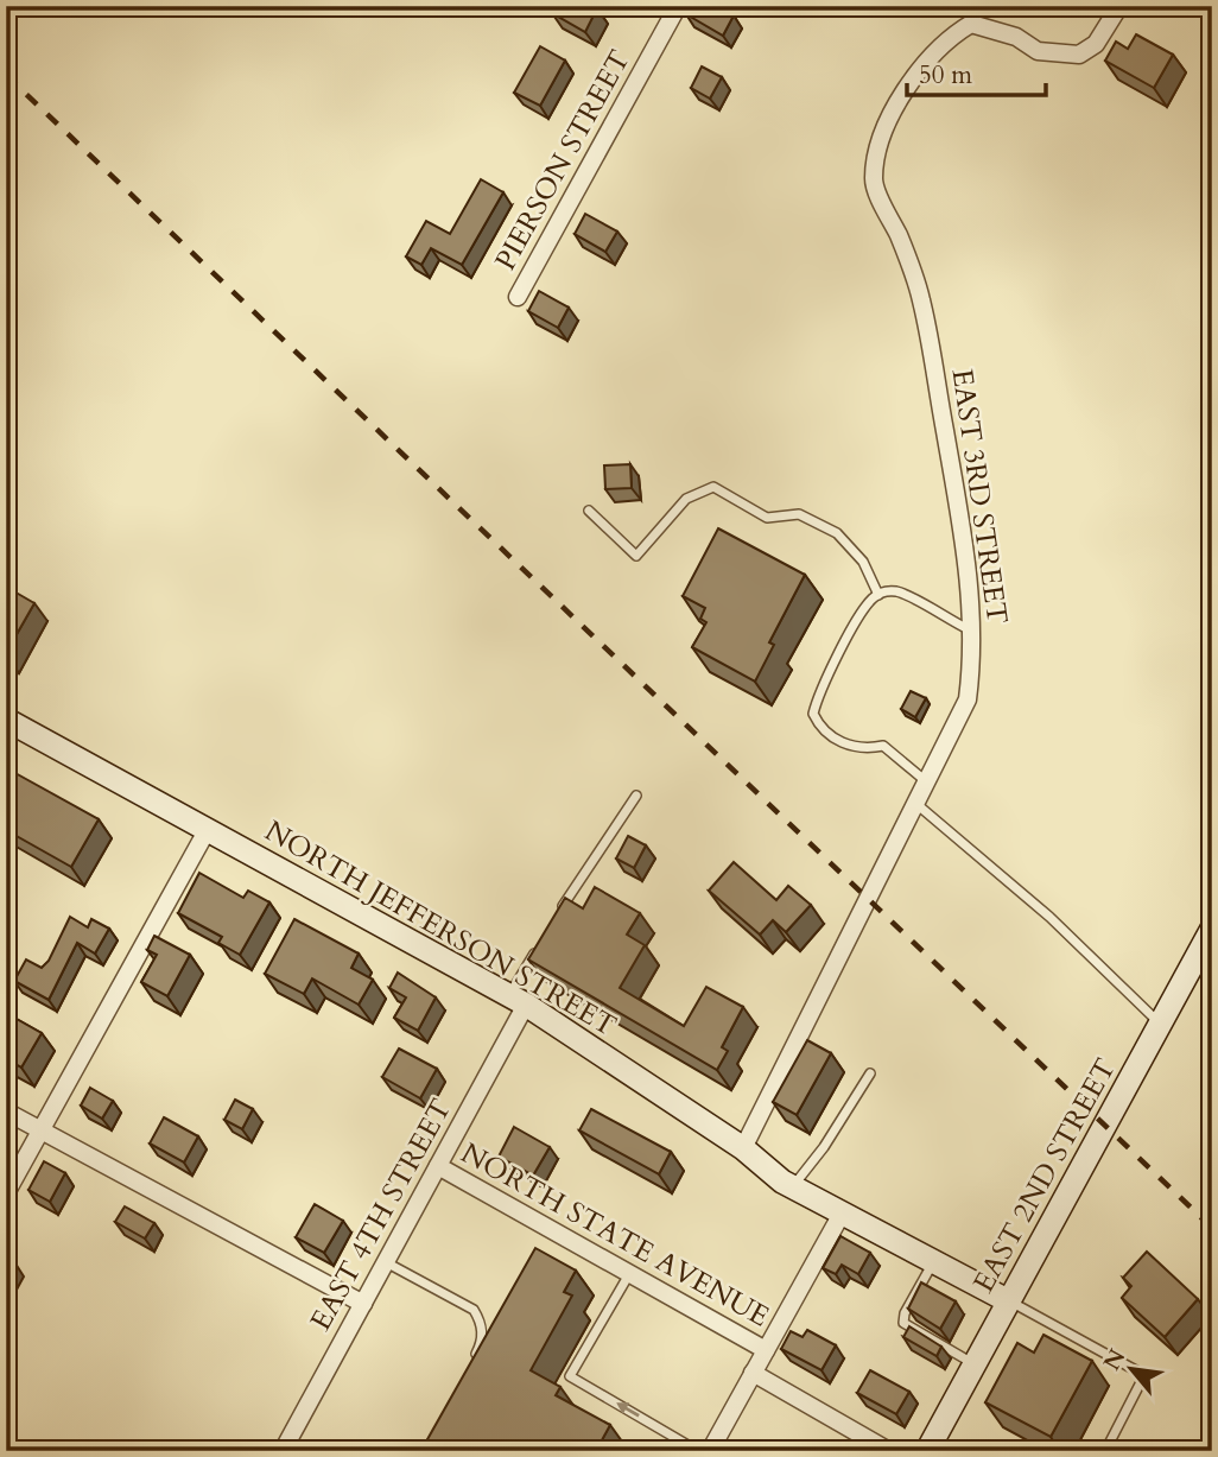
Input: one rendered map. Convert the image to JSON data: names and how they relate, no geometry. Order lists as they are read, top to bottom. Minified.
{"streets":{"street":["PIERSON STREET","EAST 3RD STREET","NORTH JEFFERSON STREET","EAST 2ND STREET","EAST 4TH STREET","NORTH STATE AVENUE"]},"crossings":[["EAST 3RD STREET","NORTH JEFFERSON STREET"],["NORTH JEFFERSON STREET","EAST 2ND STREET"],["NORTH JEFFERSON STREET","EAST 4TH STREET"],["EAST 4TH STREET","NORTH STATE AVENUE"]],"scale_bar":"50 m","north":"top left"}
